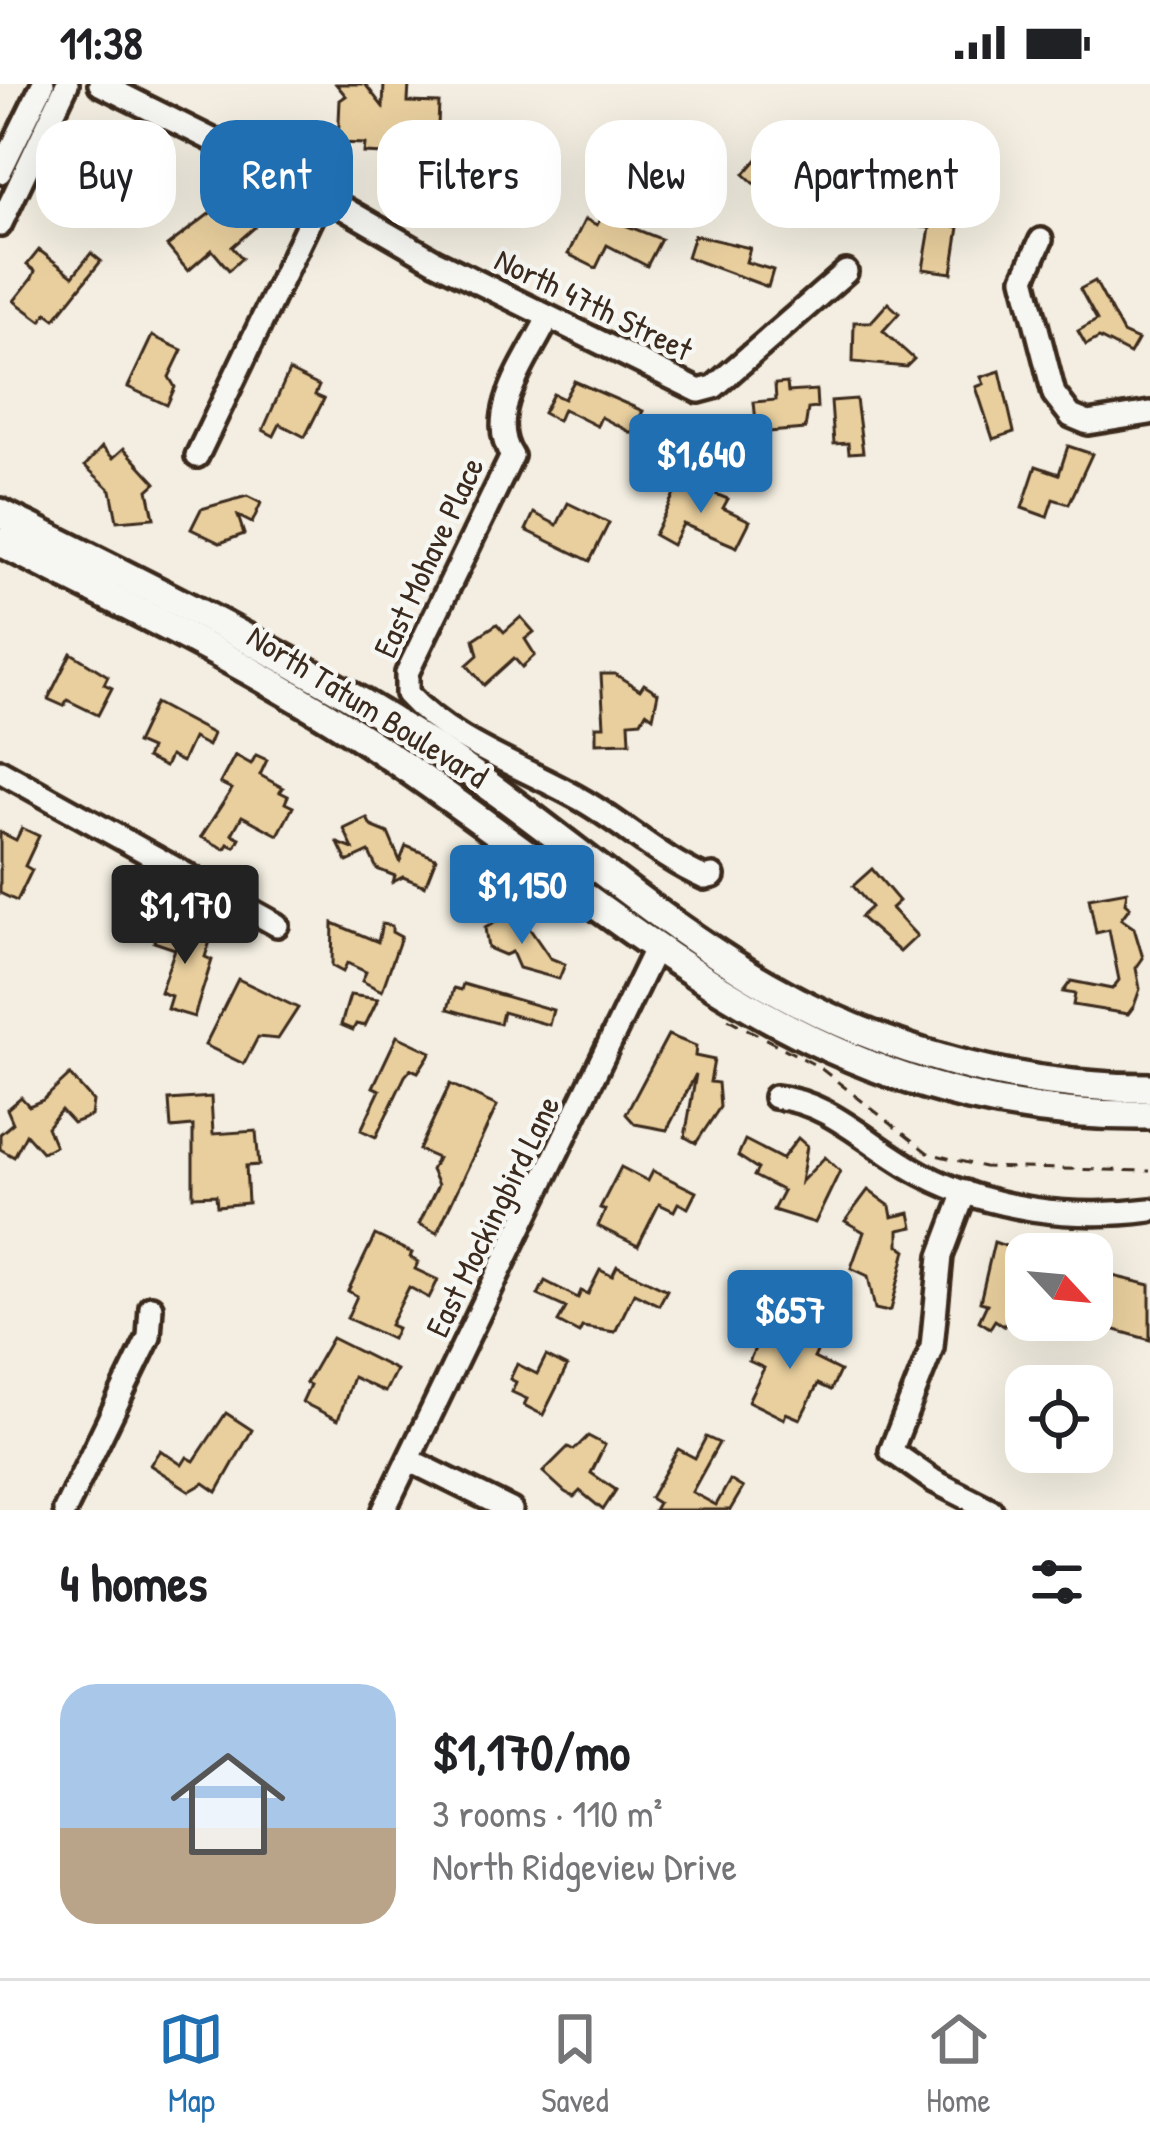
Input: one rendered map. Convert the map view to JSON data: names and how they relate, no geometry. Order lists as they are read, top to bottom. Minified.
{"streets":{"main road":["North Tatum Boulevard"],"street":["North 47th Street","East Mohave Place","East Mockingbird Lane"]},"crossings":[["North 47th Street","East Mohave Place"],["North Tatum Boulevard","East Mockingbird Lane"]],"north":"bottom right","page":{"status":"11:38","chip":["Buy","Rent","Filters","New","Apartment"],"price":["$1,640","$1,150","$1,170","$657"],"heading":"4 homes","list":[{"name":"$1,170/mo","note":"3 rooms · 110 m² · North Ridgeview Drive"}],"tabs":["Map","Saved","Home"]}}
